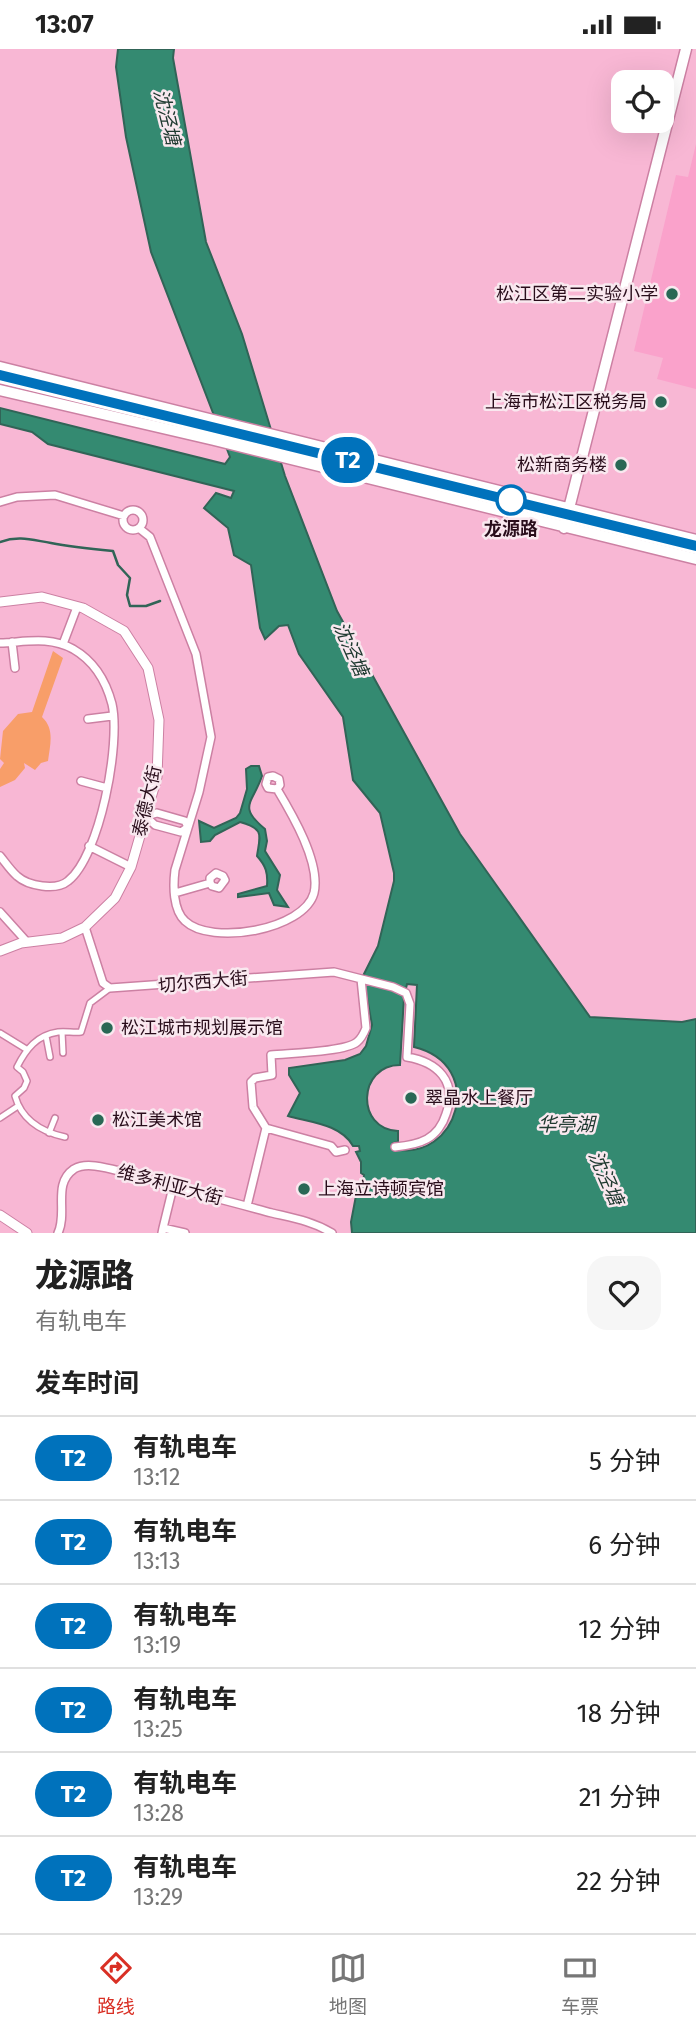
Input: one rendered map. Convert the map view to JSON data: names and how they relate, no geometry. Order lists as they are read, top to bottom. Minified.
{"streets":{"street":["泰德大街","切尔西大街","维多利亚大街"]},"water":["沈泾塘","华亭湖"],"places":["松江区第二实验小学","上海市松江区税务局","松新商务楼","龙源路","松江城市规划展示馆","翠晶水上餐厅","松江美术馆","上海立诗顿宾馆"],"lines":["tram line T2"],"page":{"status":"13:07","on_map":"T2","heading":[["龙源路","有轨电车"],"发车时间"],"list":[{"mark":"T2","name":"有轨电车","note":"13:12","value":"5 分钟"},{"mark":"T2","name":"有轨电车","note":"13:13","value":"6 分钟"},{"mark":"T2","name":"有轨电车","note":"13:19","value":"12 分钟"},{"mark":"T2","name":"有轨电车","note":"13:25","value":"18 分钟"},{"mark":"T2","name":"有轨电车","note":"13:28","value":"21 分钟"},{"mark":"T2","name":"有轨电车","note":"13:29","value":"22 分钟"}],"tabs":["路线","地图","车票"]}}
